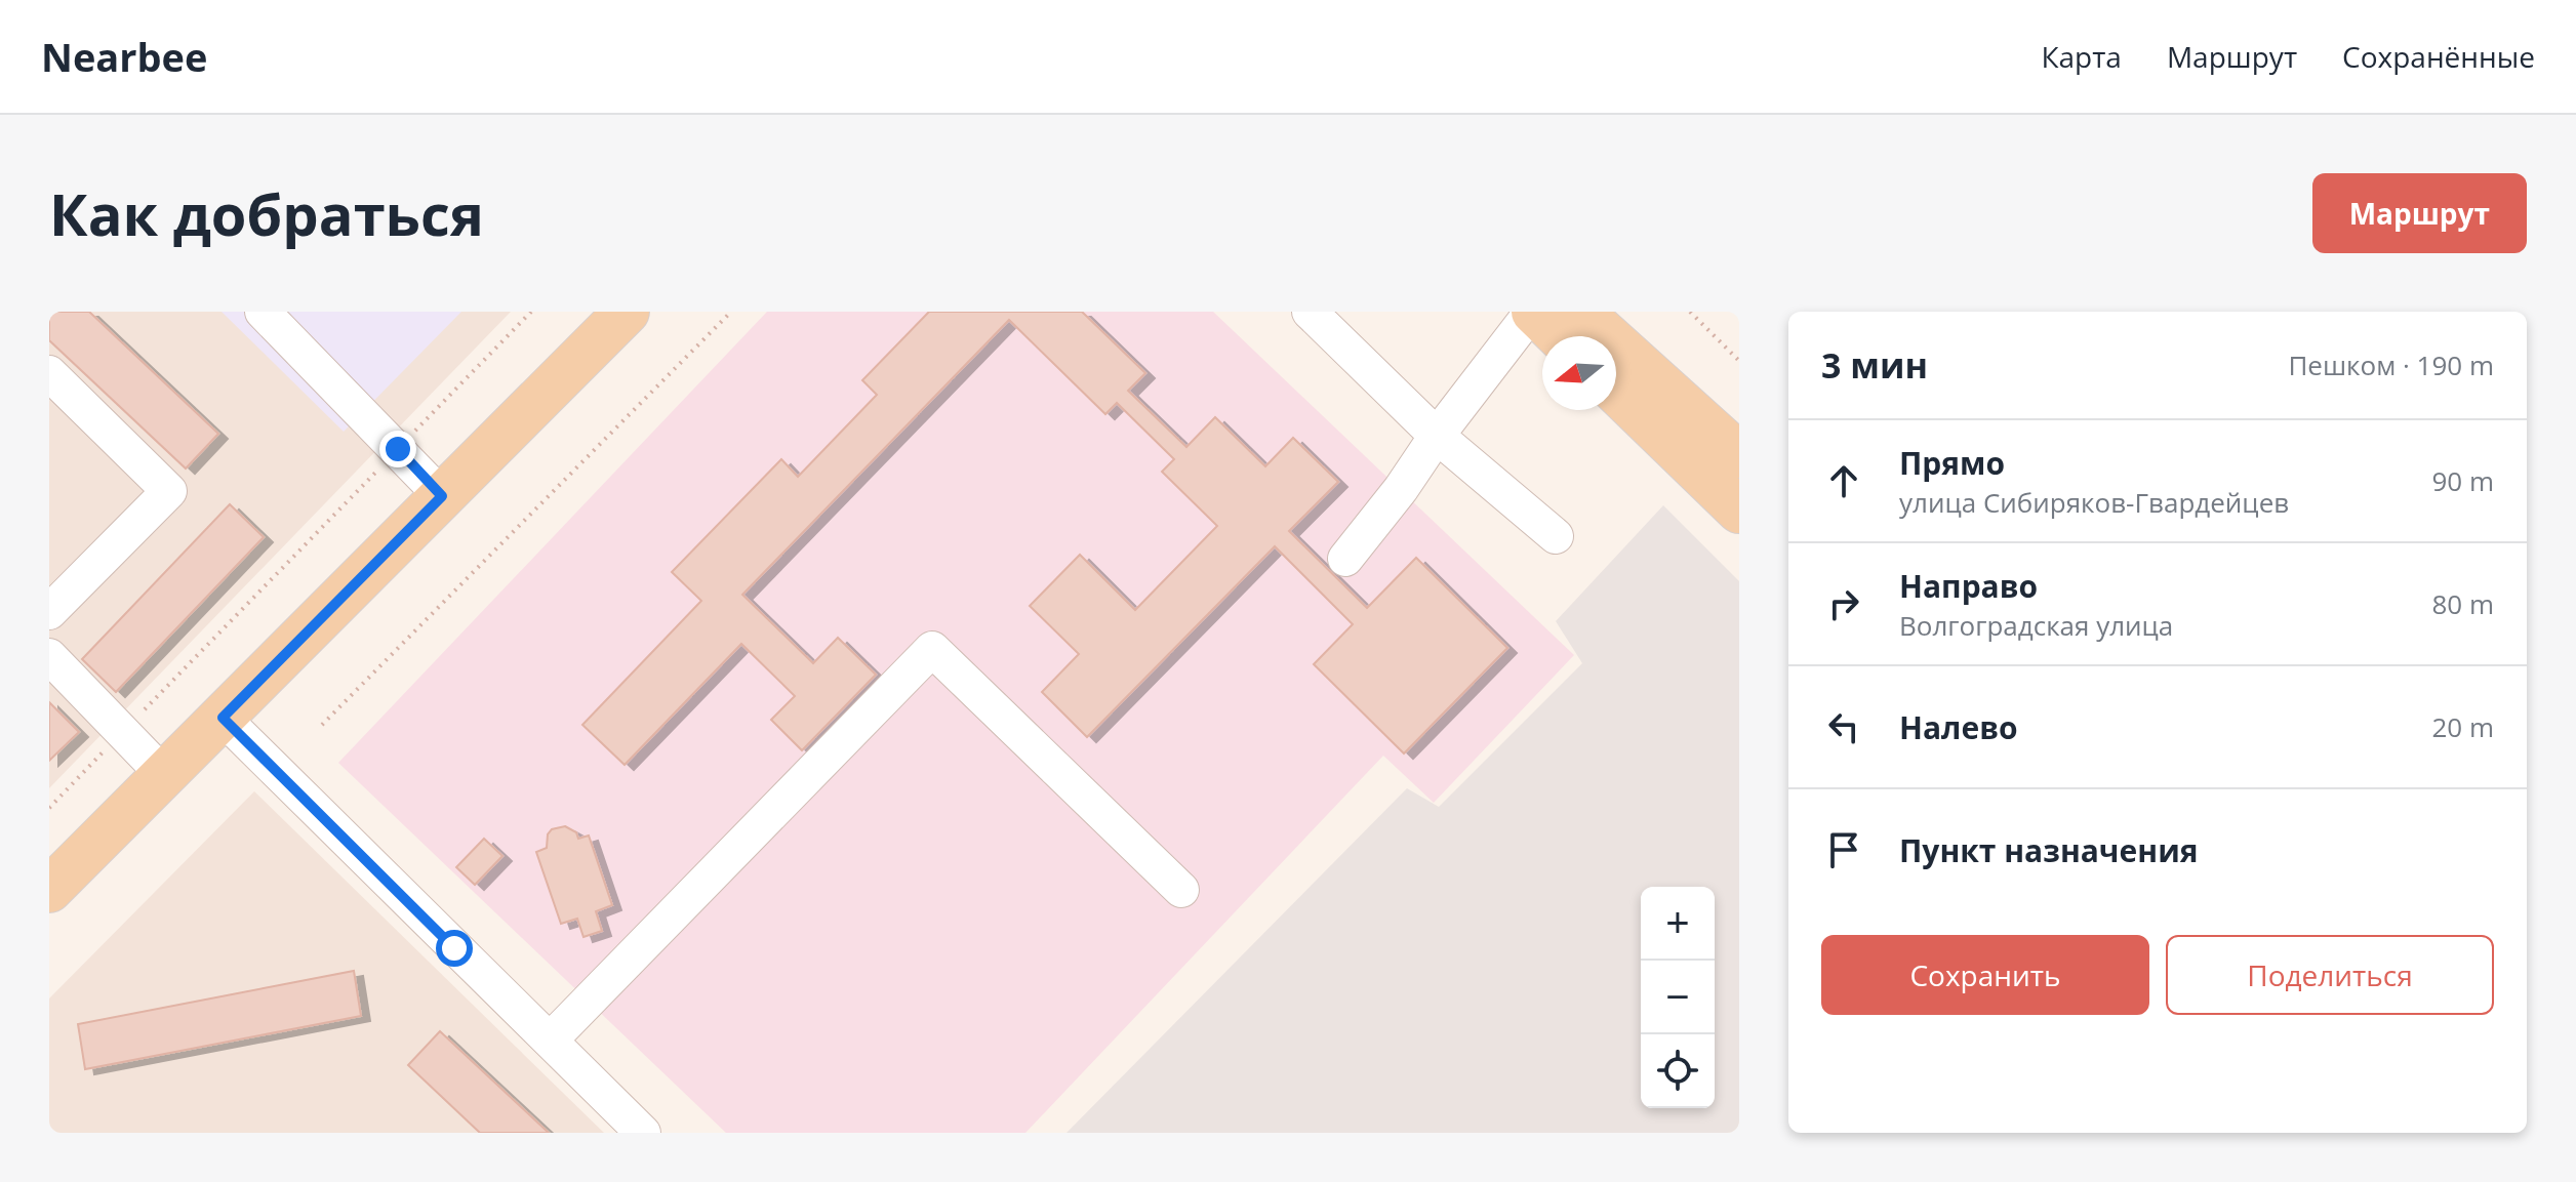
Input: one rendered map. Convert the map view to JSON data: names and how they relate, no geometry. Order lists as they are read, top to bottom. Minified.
{"north":"left","page":{"header":"Nearbee","nav":["Карта","Маршрут","Сохранённые"],"buttons":["Маршрут",["Сохранить","Поделиться"]],"title":"Как добраться","heading":["3 мин","Пешком · 190 m"],"list":[["Прямо","улица Сибиряков-Гвардейцев","90 m"],["Направо","Волгоградская улица","80 m"],["Налево","20 m"],"Пункт назначения"],"map_buttons":["+","−"]}}
